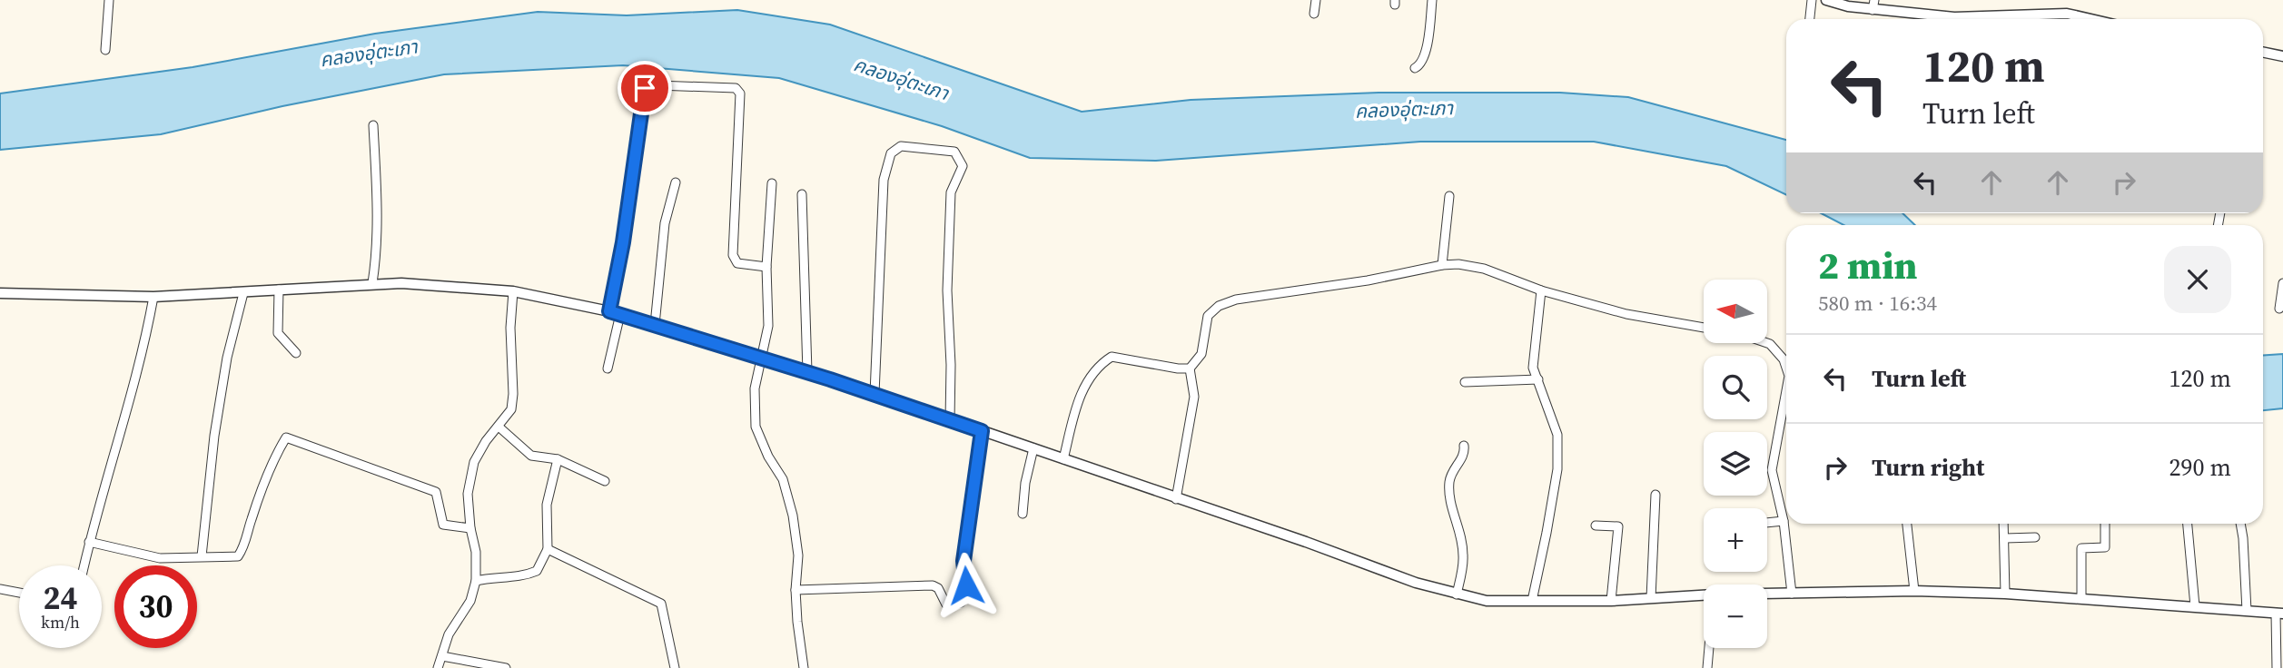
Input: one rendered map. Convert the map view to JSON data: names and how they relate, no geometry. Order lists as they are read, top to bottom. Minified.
{"water":["คลองอุ่ตะเภา"],"north":"left","page":{"turn":["120 m","Turn left"],"heading":["2 min","580 m · 16:34"],"map_buttons":["+","−"],"list":[{"name":"Turn left","value":"120 m"},{"name":"Turn right","value":"290 m"}],"speed":"24 km/h","limit":"30"}}
